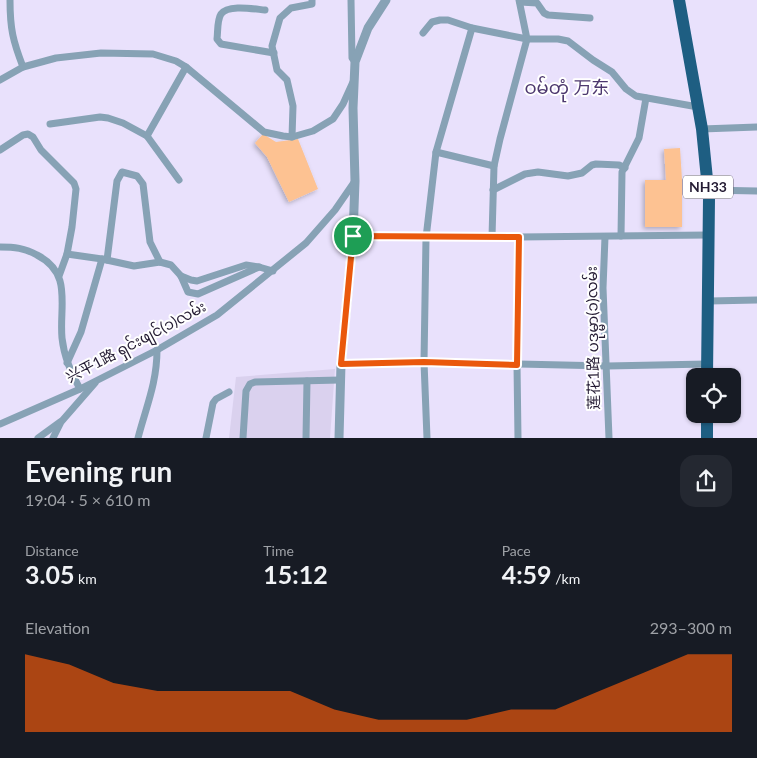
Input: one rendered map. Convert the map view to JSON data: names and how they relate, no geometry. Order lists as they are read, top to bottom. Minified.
{"streets":{"highway":["NH33"],"street":["莲花1路 ပဒုမ္မာ(၁)လမ်း","兴平1路 ရှင်းဖျင်(၁)လမ်း"]},"districts":["ဝမ်တုံ 万东"],"page":{"heading":["Evening run","19:04 · 5 × 610 m"],"stats":[["Distance","3.05 km"],["Time","15:12"],["Pace","4:59 /km"]],"chart":["Elevation","293–300 m"]}}
